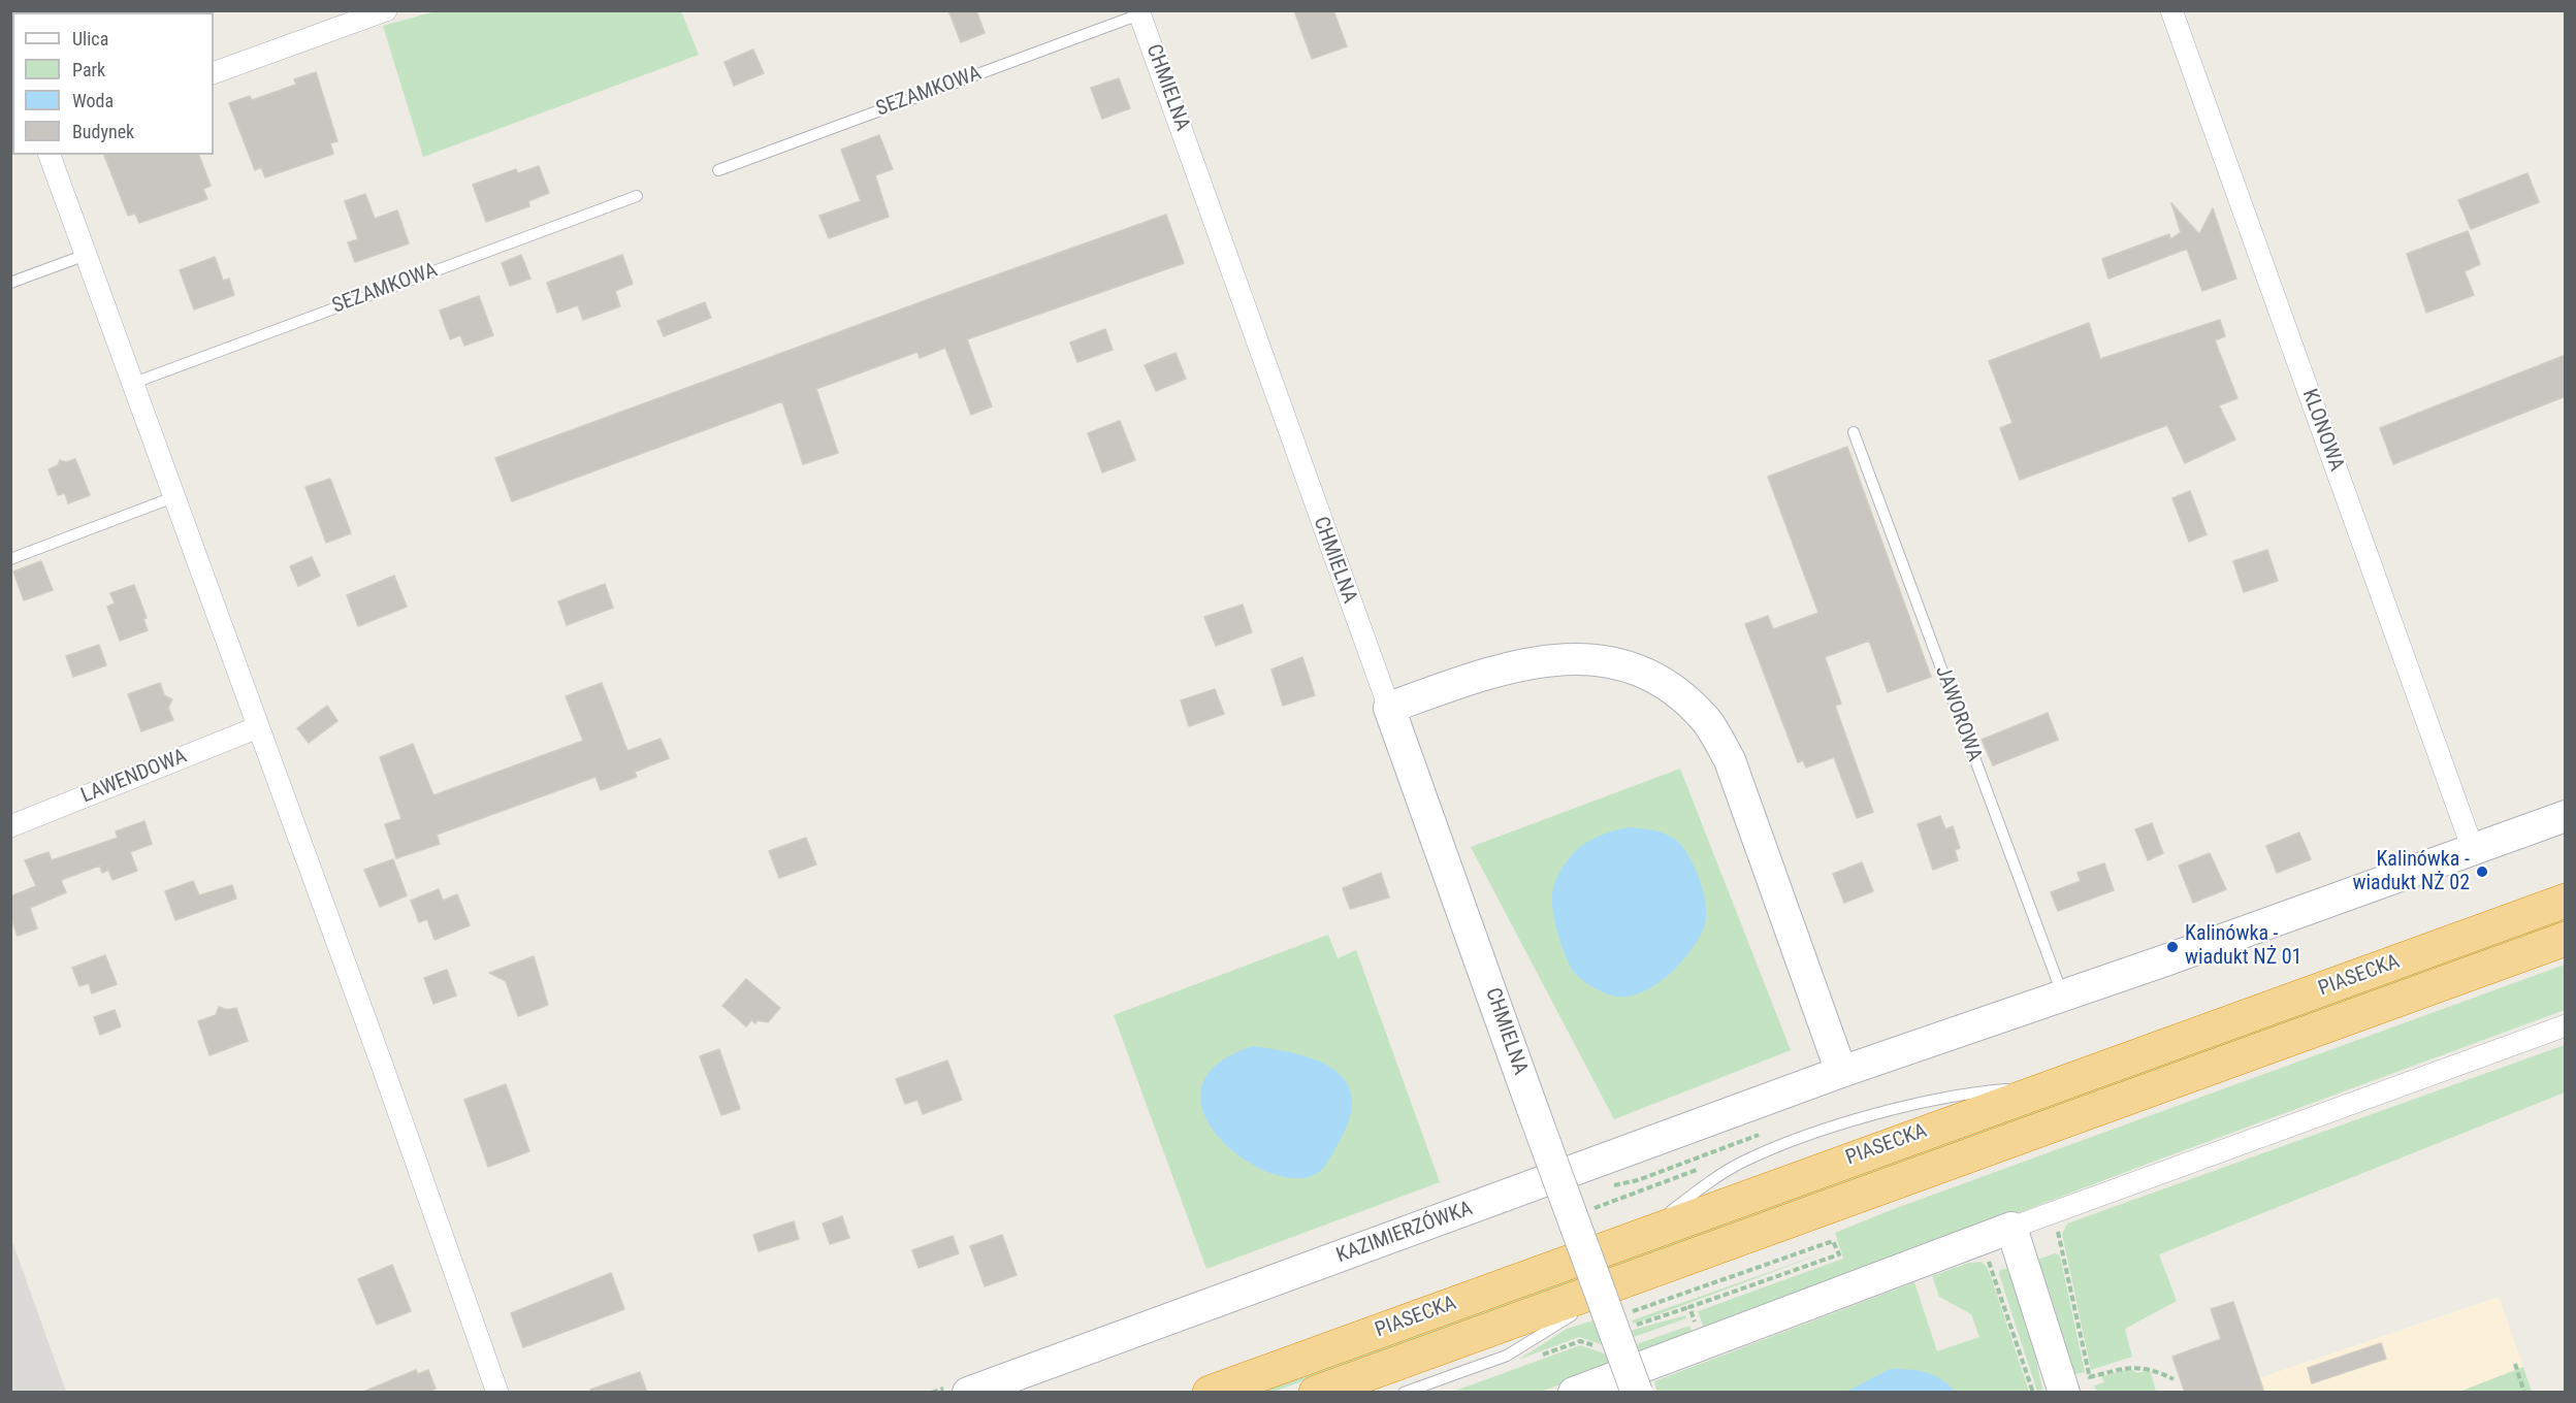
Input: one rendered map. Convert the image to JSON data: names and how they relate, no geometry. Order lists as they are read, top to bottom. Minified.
{"streets":{"highway":["PIASECKA"],"street":["CHMIELNA","KLONOWA","LAWENDOWA","KAZIMIERZÓWKA"],"lane":["SEZAMKOWA","JAWOROWA"]},"crossings":[["CHMIELNA","SEZAMKOWA"],["KLONOWA","KAZIMIERZÓWKA"],["JAWOROWA","KAZIMIERZÓWKA"]],"places":["Kalinówka - wiadukt NŻ 02","Kalinówka - wiadukt NŻ 01"],"legend":["Ulica","Park","Woda","Budynek"]}
